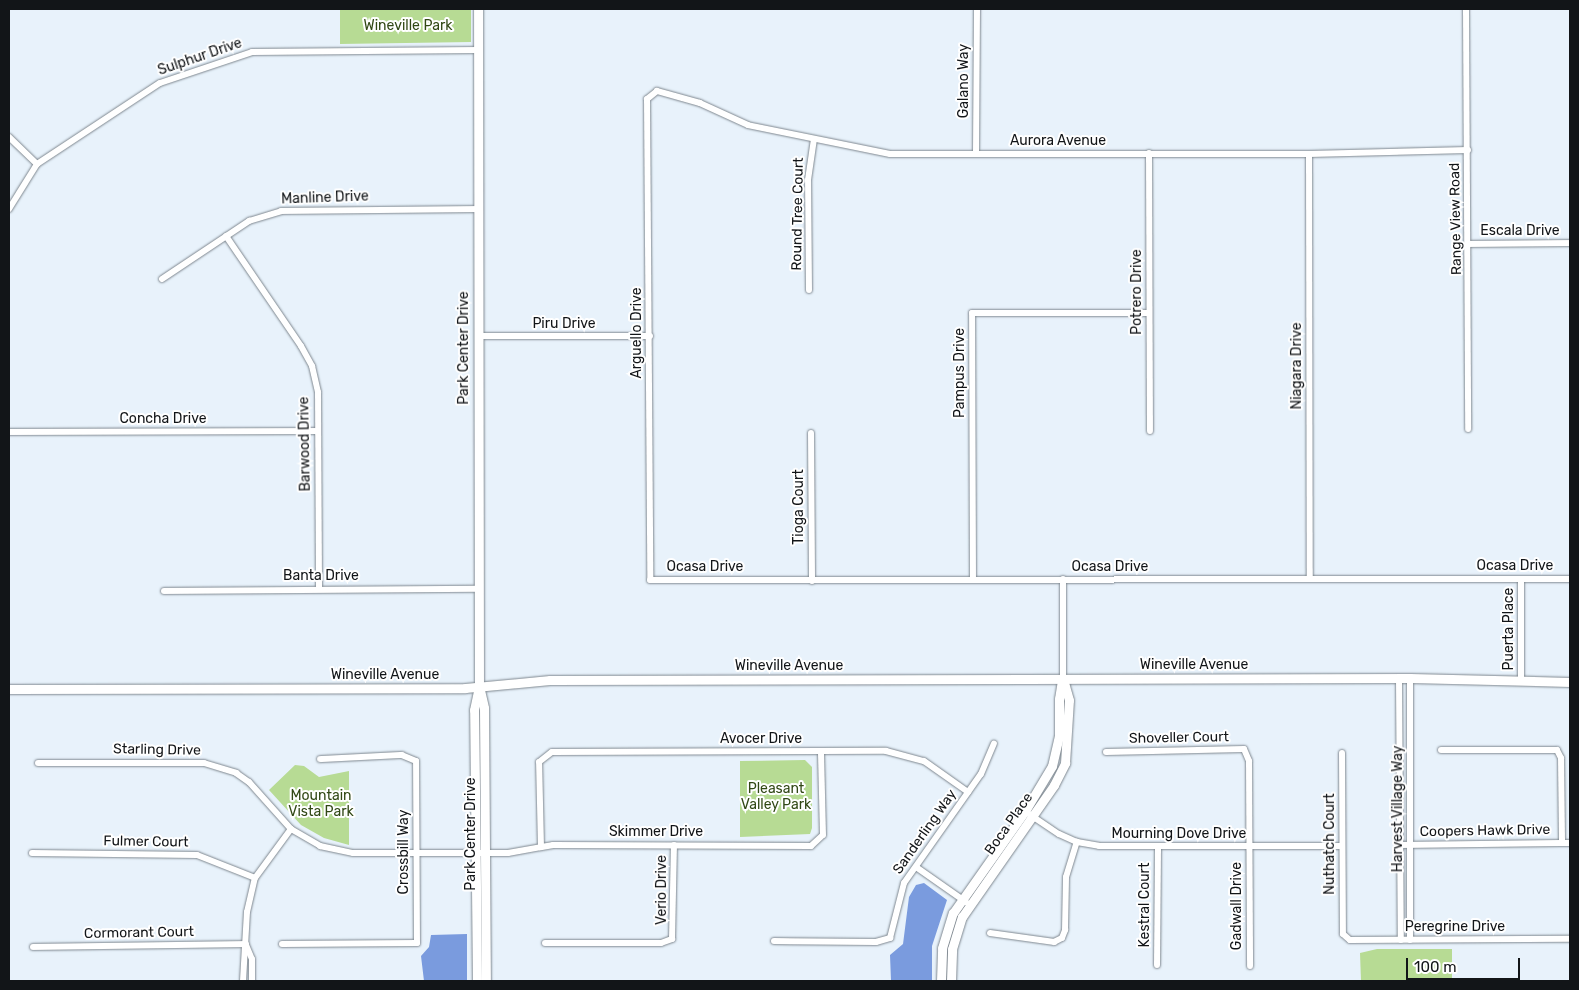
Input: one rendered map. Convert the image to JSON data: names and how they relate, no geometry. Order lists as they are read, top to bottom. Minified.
{"streets":{"main road":["Park Center Drive","Wineville Avenue","Boca Place"],"street":["Sulphur Drive","Galano Way","Aurora Avenue","Manline Drive","Round Tree Court","Range View Road","Escala Drive","Potrero Drive","Piru Drive","Arguello Drive","Niagara Drive","Pampus Drive","Concha Drive","Barwood Drive","Tioga Court","Ocasa Drive","Banta Drive","Puerta Place","Shoveller Court","Avocer Drive","Starling Drive","Harvest Village Way","Coopers Hawk Drive","Skimmer Drive","Sanderling Way","Mourning Dove Drive","Fulmer Court","Nuthatch Court","Crossbill Way","Verio Drive","Kestral Court","Gadwall Drive","Peregrine Drive","Cormorant Court"]},"crossings":[["Sulphur Drive","Park Center Drive"],["Galano Way","Aurora Avenue"],["Aurora Avenue","Round Tree Court"],["Aurora Avenue","Range View Road"],["Aurora Avenue","Potrero Drive"],["Aurora Avenue","Arguello Drive"],["Aurora Avenue","Niagara Drive"],["Manline Drive","Park Center Drive"],["Manline Drive","Barwood Drive"],["Range View Road","Escala Drive"],["Potrero Drive","Pampus Drive"],["Piru Drive","Arguello Drive"],["Piru Drive","Park Center Drive"],["Arguello Drive","Ocasa Drive"],["Park Center Drive","Banta Drive"],["Park Center Drive","Wineville Avenue"],["Park Center Drive","Starling Drive"],["Park Center Drive","Skimmer Drive"],["Niagara Drive","Ocasa Drive"],["Pampus Drive","Ocasa Drive"],["Concha Drive","Barwood Drive"],["Barwood Drive","Banta Drive"],["Tioga Court","Ocasa Drive"],["Ocasa Drive","Puerta Place"],["Ocasa Drive","Boca Place"],["Puerta Place","Wineville Avenue"],["Wineville Avenue","Harvest Village Way"],["Wineville Avenue","Boca Place"],["Shoveller Court","Mourning Dove Drive"],["Shoveller Court","Gadwall Drive"],["Avocer Drive","Skimmer Drive"],["Avocer Drive","Sanderling Way"],["Starling Drive","Skimmer Drive"],["Starling Drive","Crossbill Way"],["Harvest Village Way","Coopers Hawk Drive"],["Harvest Village Way","Peregrine Drive"],["Boca Place","Mourning Dove Drive"],["Skimmer Drive","Verio Drive"],["Mourning Dove Drive","Nuthatch Court"],["Mourning Dove Drive","Kestral Court"],["Mourning Dove Drive","Gadwall Drive"],["Nuthatch Court","Peregrine Drive"]],"parks":["Wineville Park","Pleasant Valley Park","Mountain Vista Park"],"scale_bar":"100 m"}
